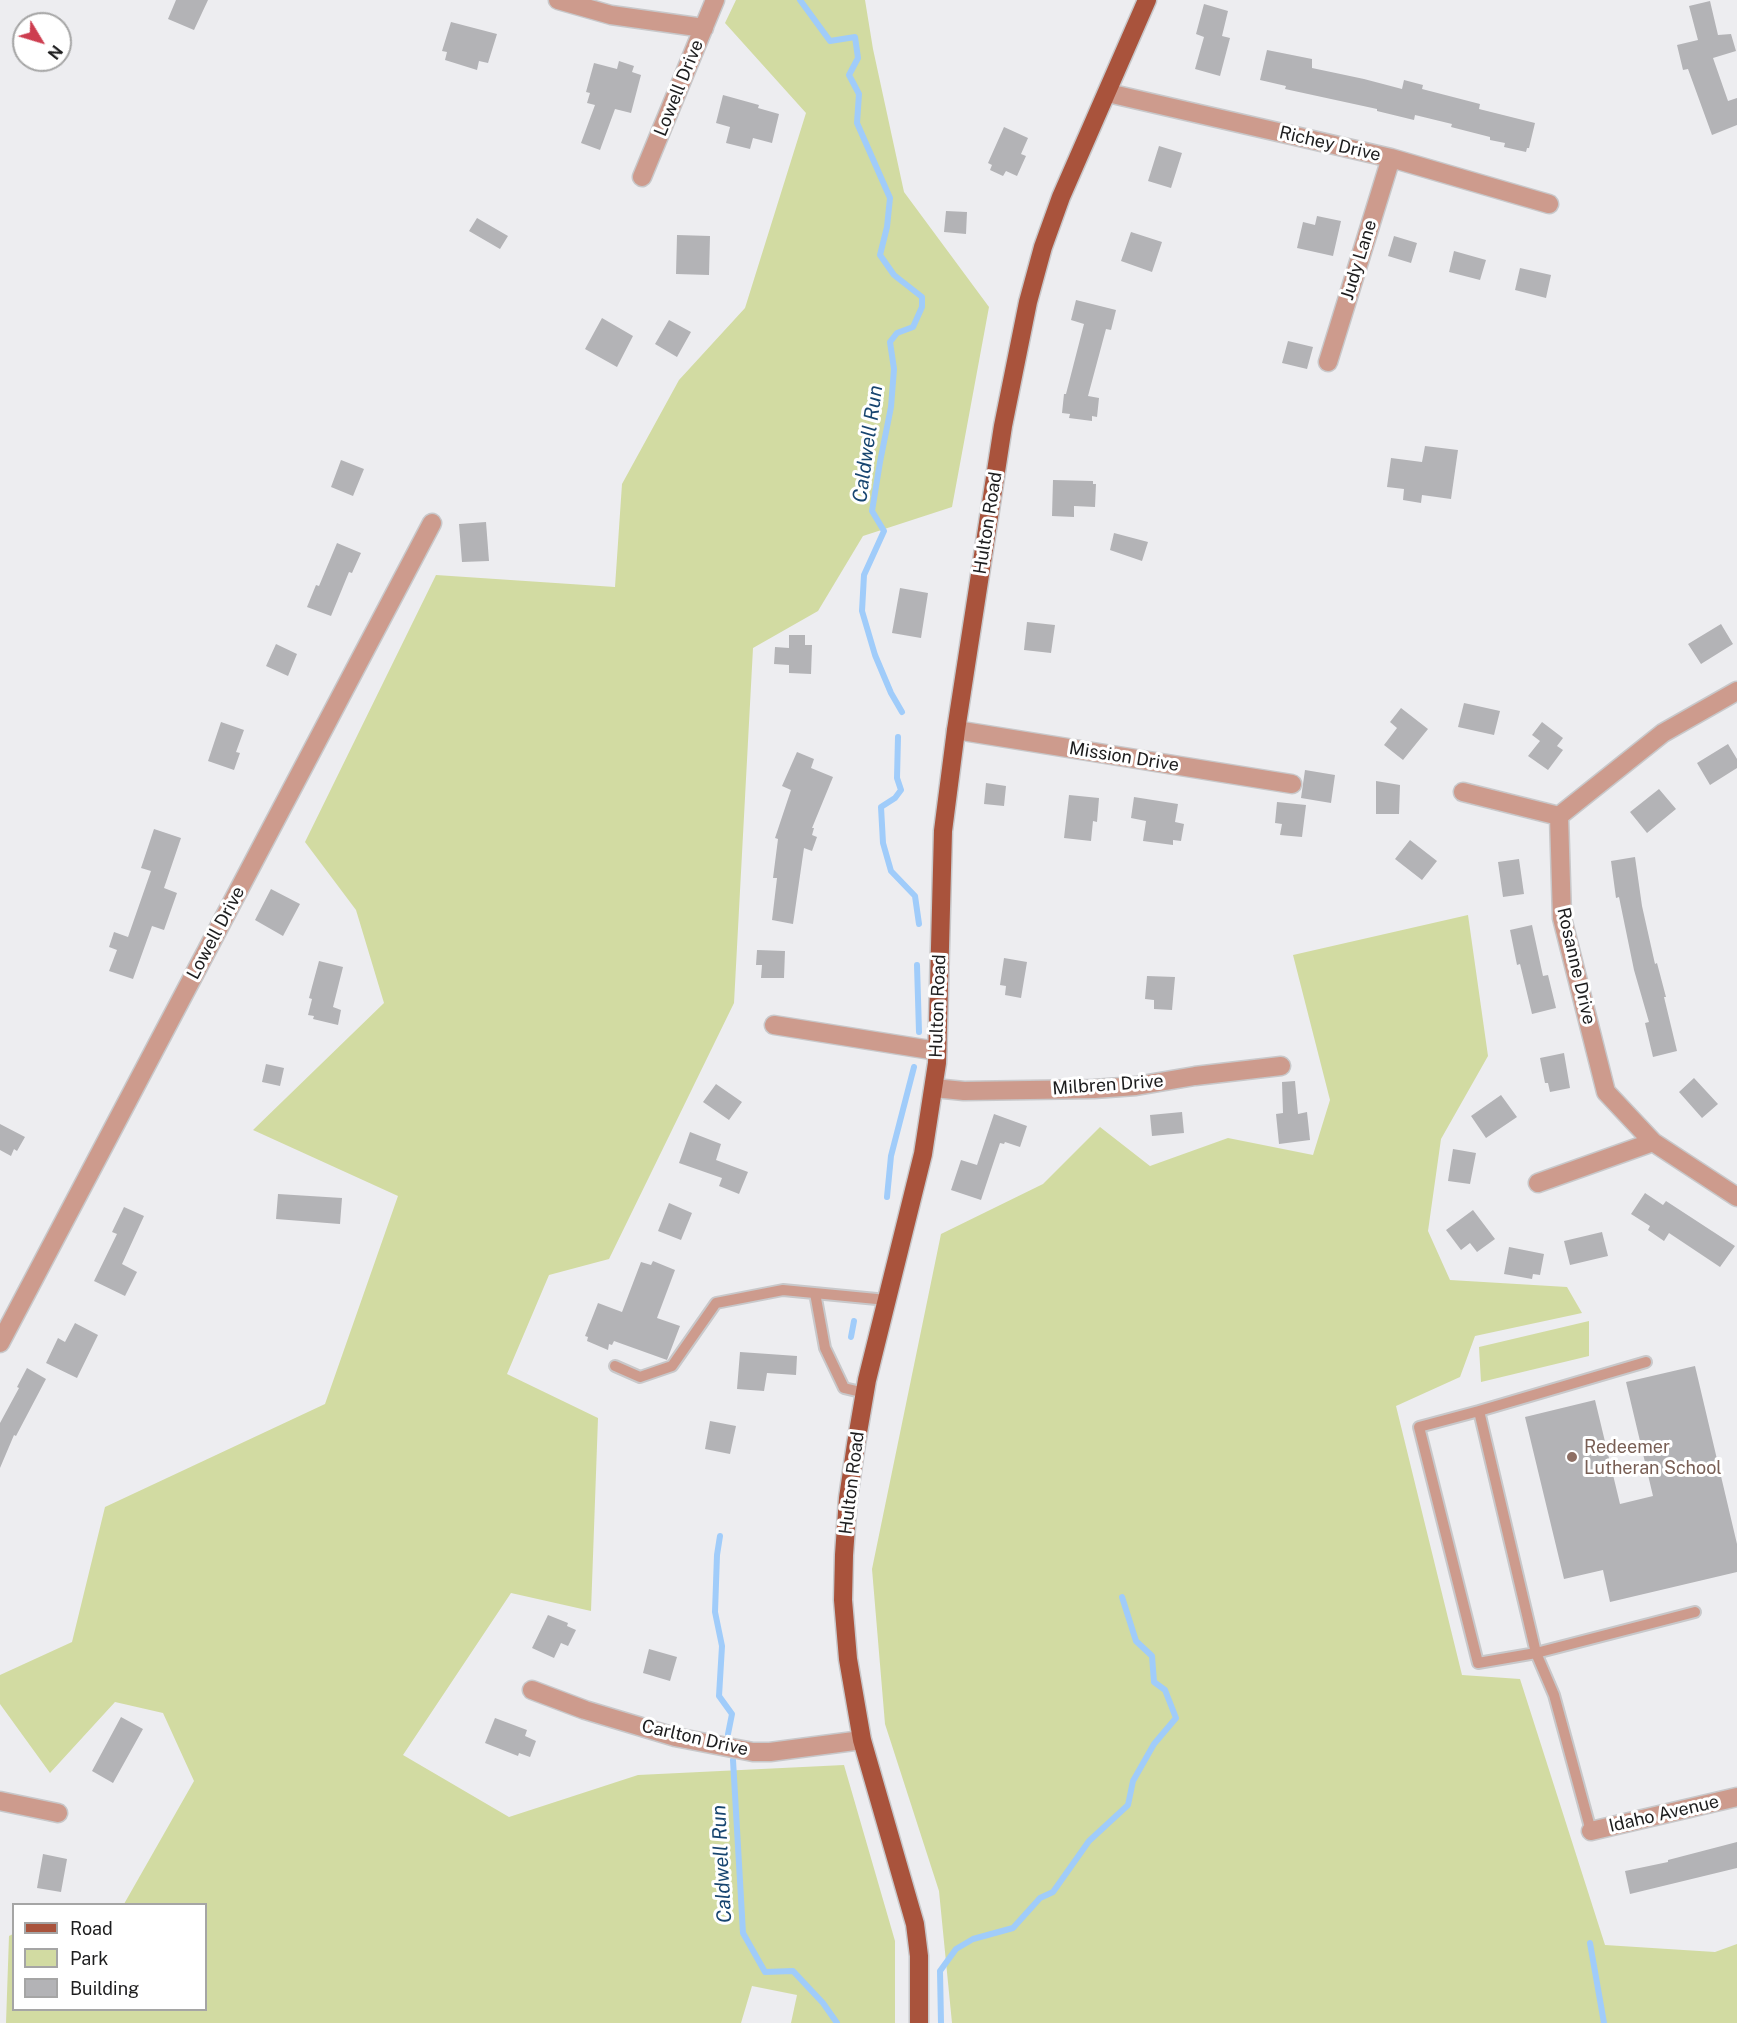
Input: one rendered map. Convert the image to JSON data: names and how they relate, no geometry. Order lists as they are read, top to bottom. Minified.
{"streets":{"main road":["Hulton Road"],"street":["Lowell Drive","Richey Drive","Judy Lane","Mission Drive","Rosanne Drive","Milbren Drive","Carlton Drive","Idaho Avenue"]},"crossings":[["Richey Drive","Judy Lane"],["Richey Drive","Hulton Road"],["Hulton Road","Mission Drive"],["Hulton Road","Milbren Drive"],["Hulton Road","Carlton Drive"]],"water":["Caldwell Run"],"places":["Redeemer Lutheran School"],"legend":["Road","Park","Building"],"north":"bottom right"}
